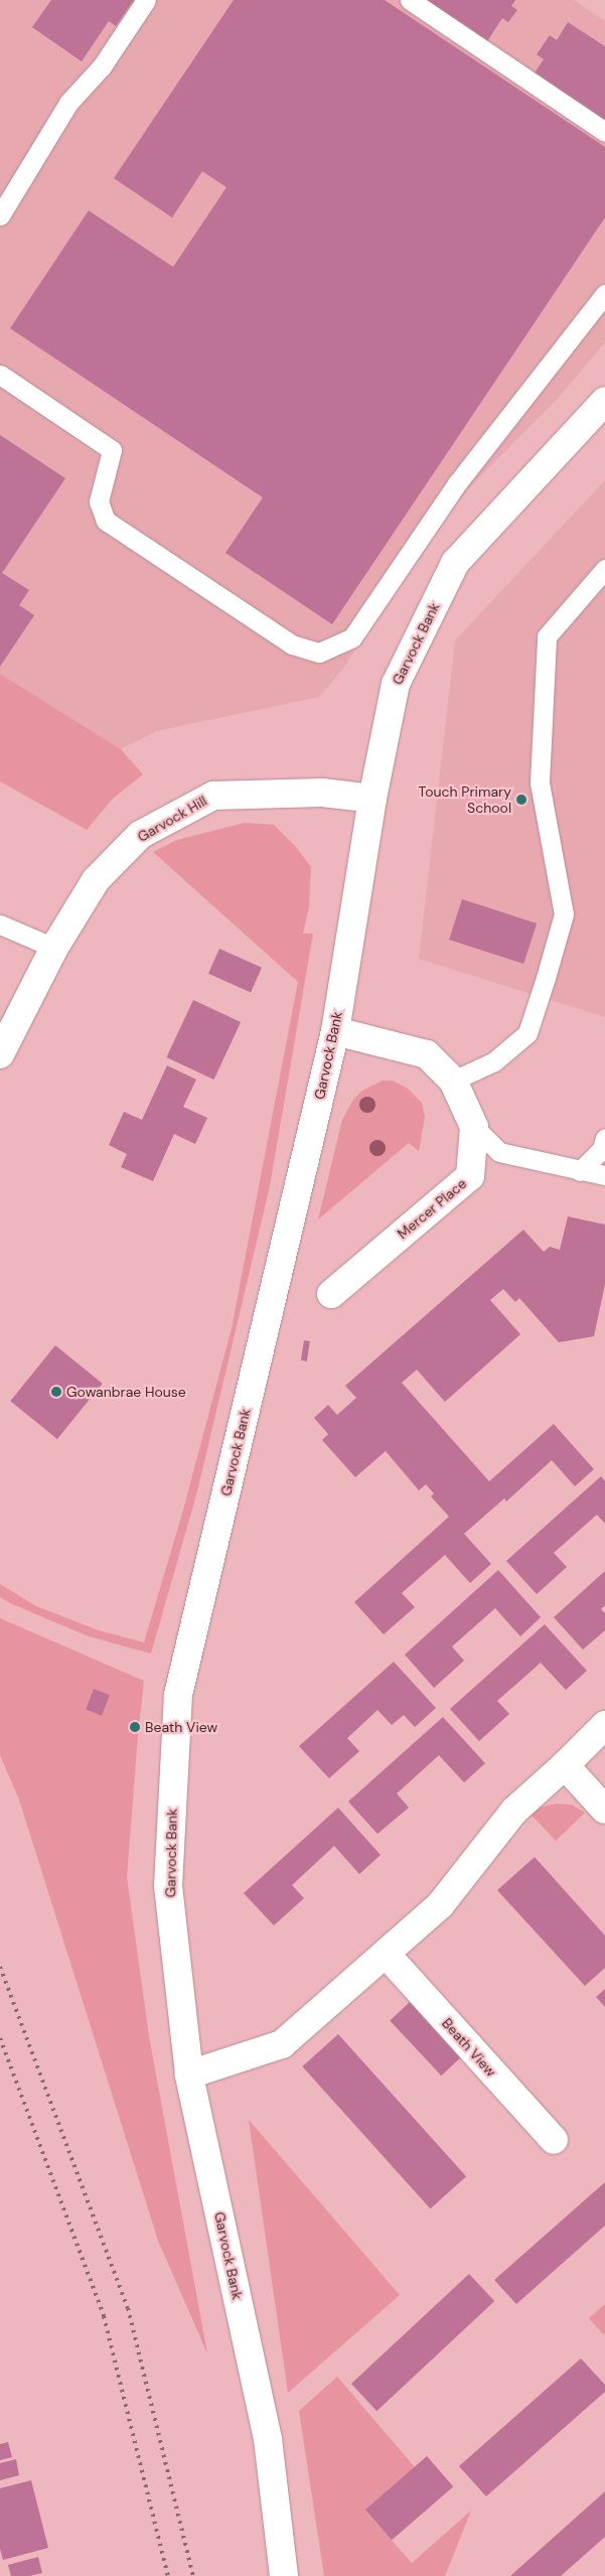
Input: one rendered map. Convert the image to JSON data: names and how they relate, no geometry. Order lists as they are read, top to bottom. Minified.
{"streets":{"street":["Garvock Bank","Garvock Hill","Mercer Place","Beath View"]},"crossings":[["Garvock Bank","Garvock Hill"]],"places":["Touch Primary School","Gowanbrae House","Beath View"]}
